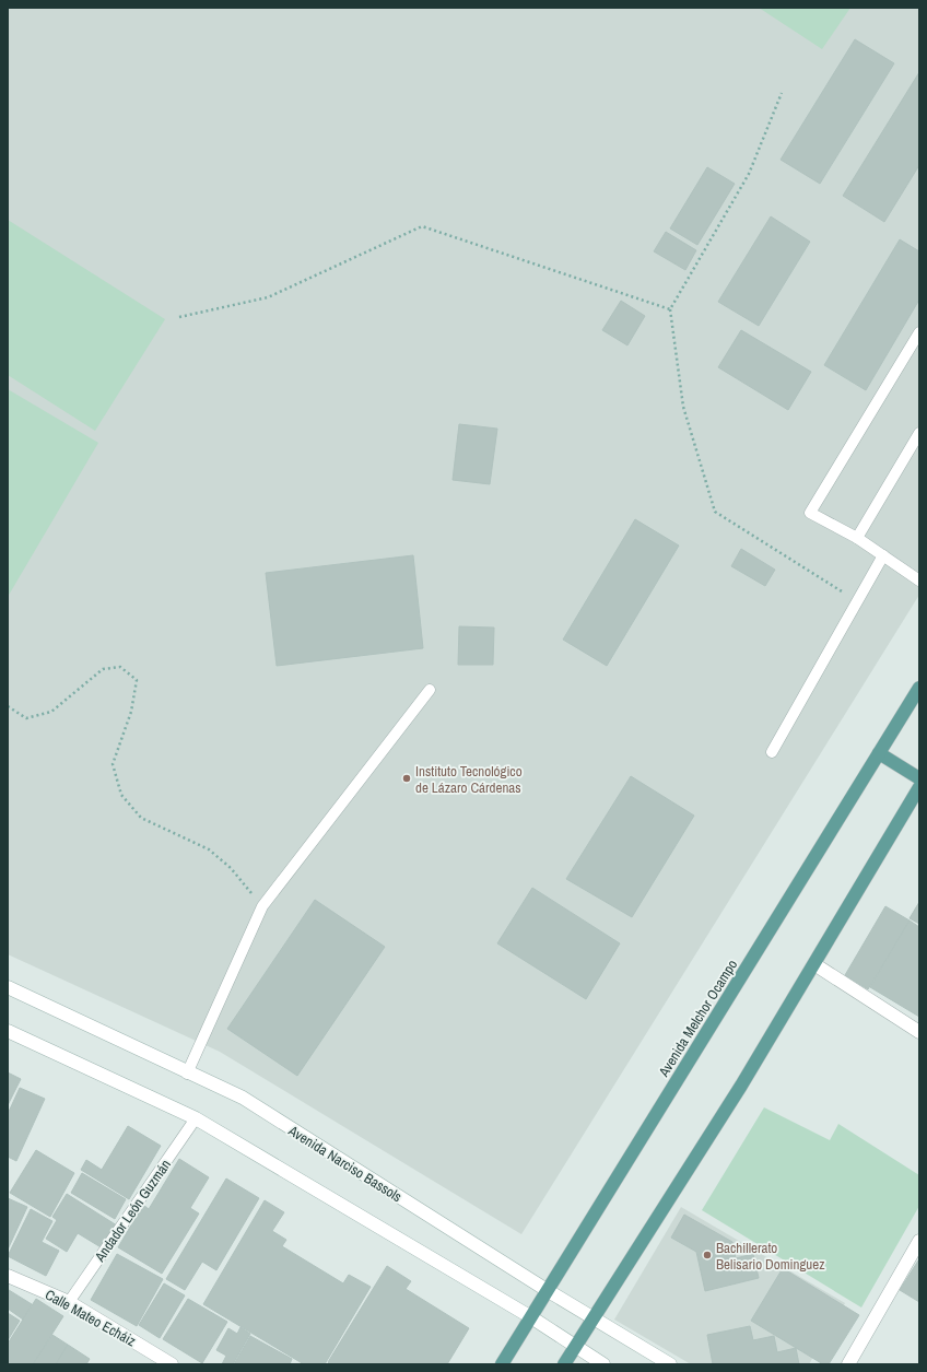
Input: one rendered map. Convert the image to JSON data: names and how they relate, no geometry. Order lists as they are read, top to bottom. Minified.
{"streets":{"main road":["Avenida Melchor Ocampo"],"street":["Avenida Narciso Bassols","Calle Mateo Echáiz"],"lane":["Andador León Guzmán"]},"crossings":[["Avenida Melchor Ocampo","Avenida Narciso Bassols"],["Andador León Guzmán","Calle Mateo Echáiz"]],"places":["Instituto Tecnológico de Lázaro Cárdenas","Bachillerato Belisario Dominguez"]}
